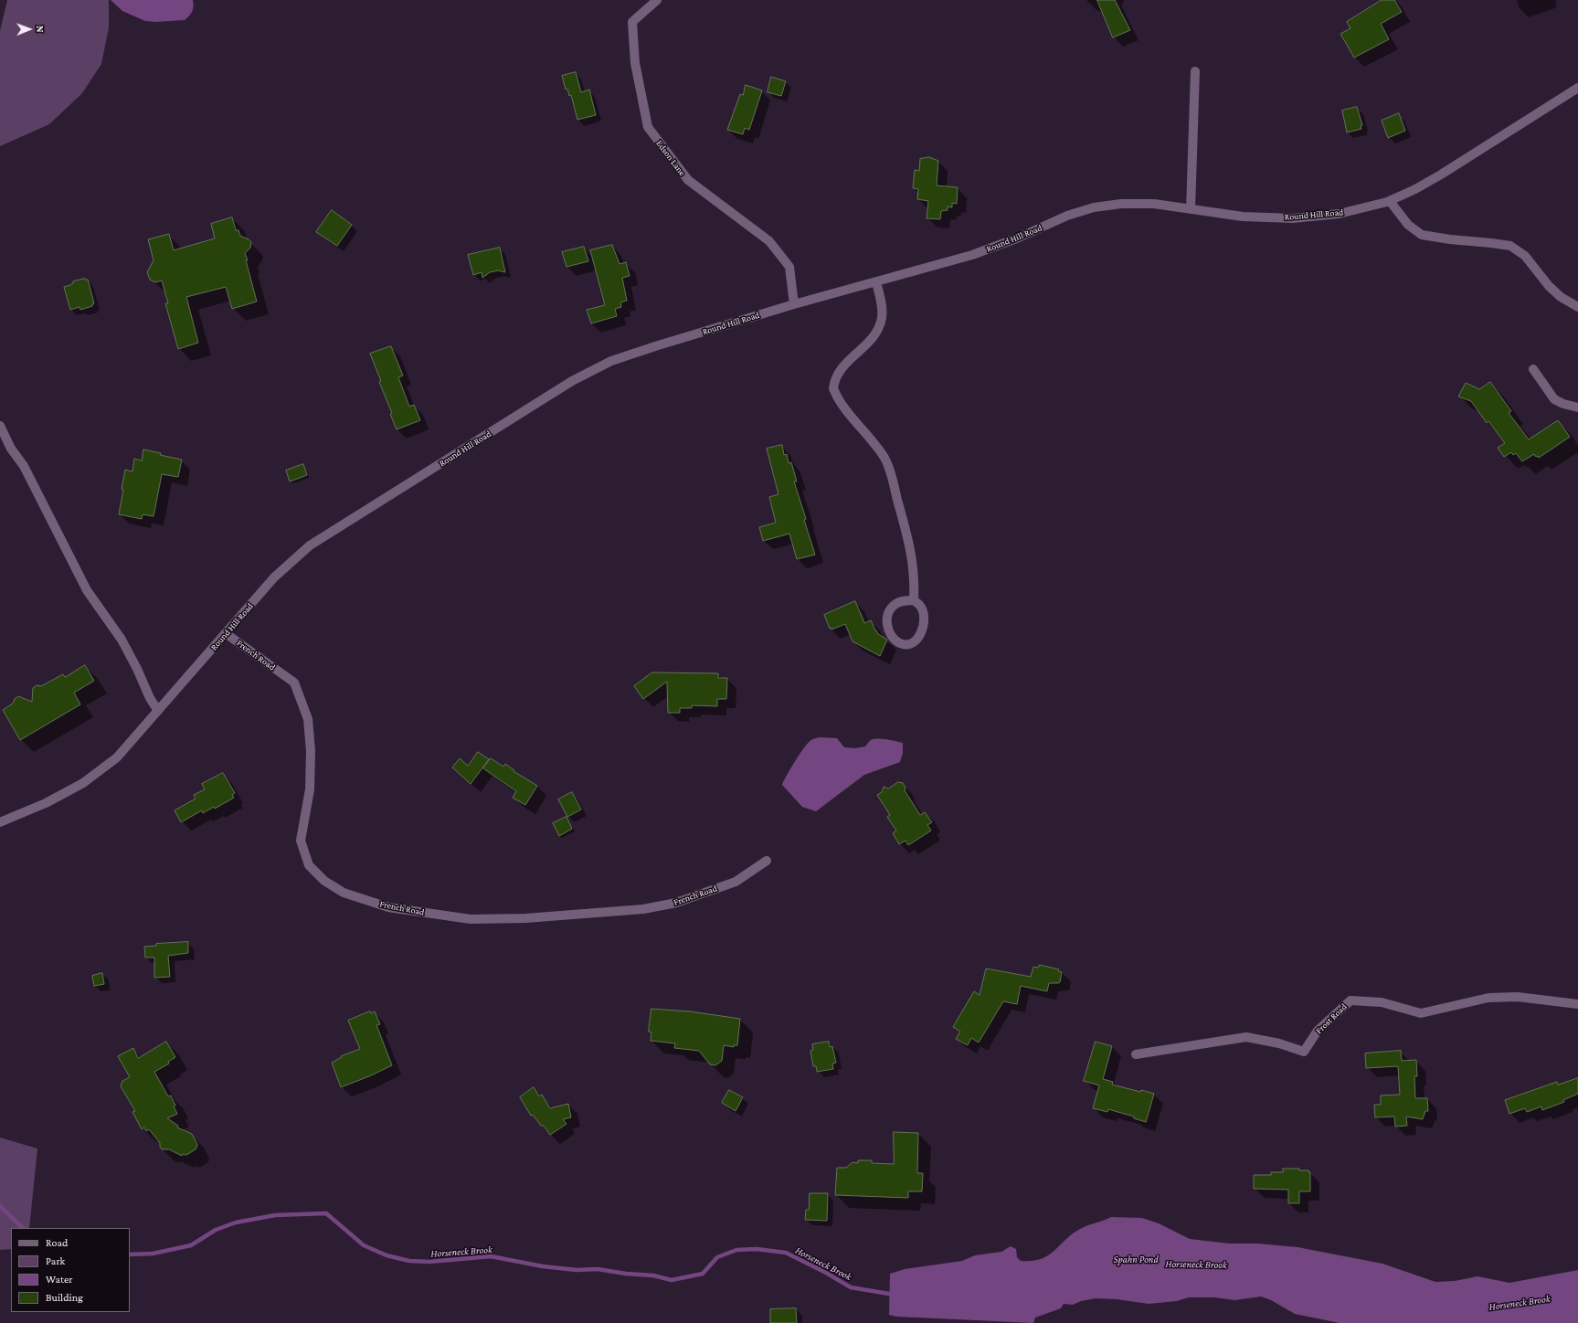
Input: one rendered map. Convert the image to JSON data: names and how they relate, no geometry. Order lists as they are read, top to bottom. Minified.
{"streets":{"street":["Edson Lane","Round Hill Road","French Road","Frost Road"]},"crossings":[["Edson Lane","Round Hill Road"],["Round Hill Road","French Road"]],"water":["Horseneck Brook","Spahn Pond"],"legend":["Road","Park","Water","Building"],"north":"right"}
